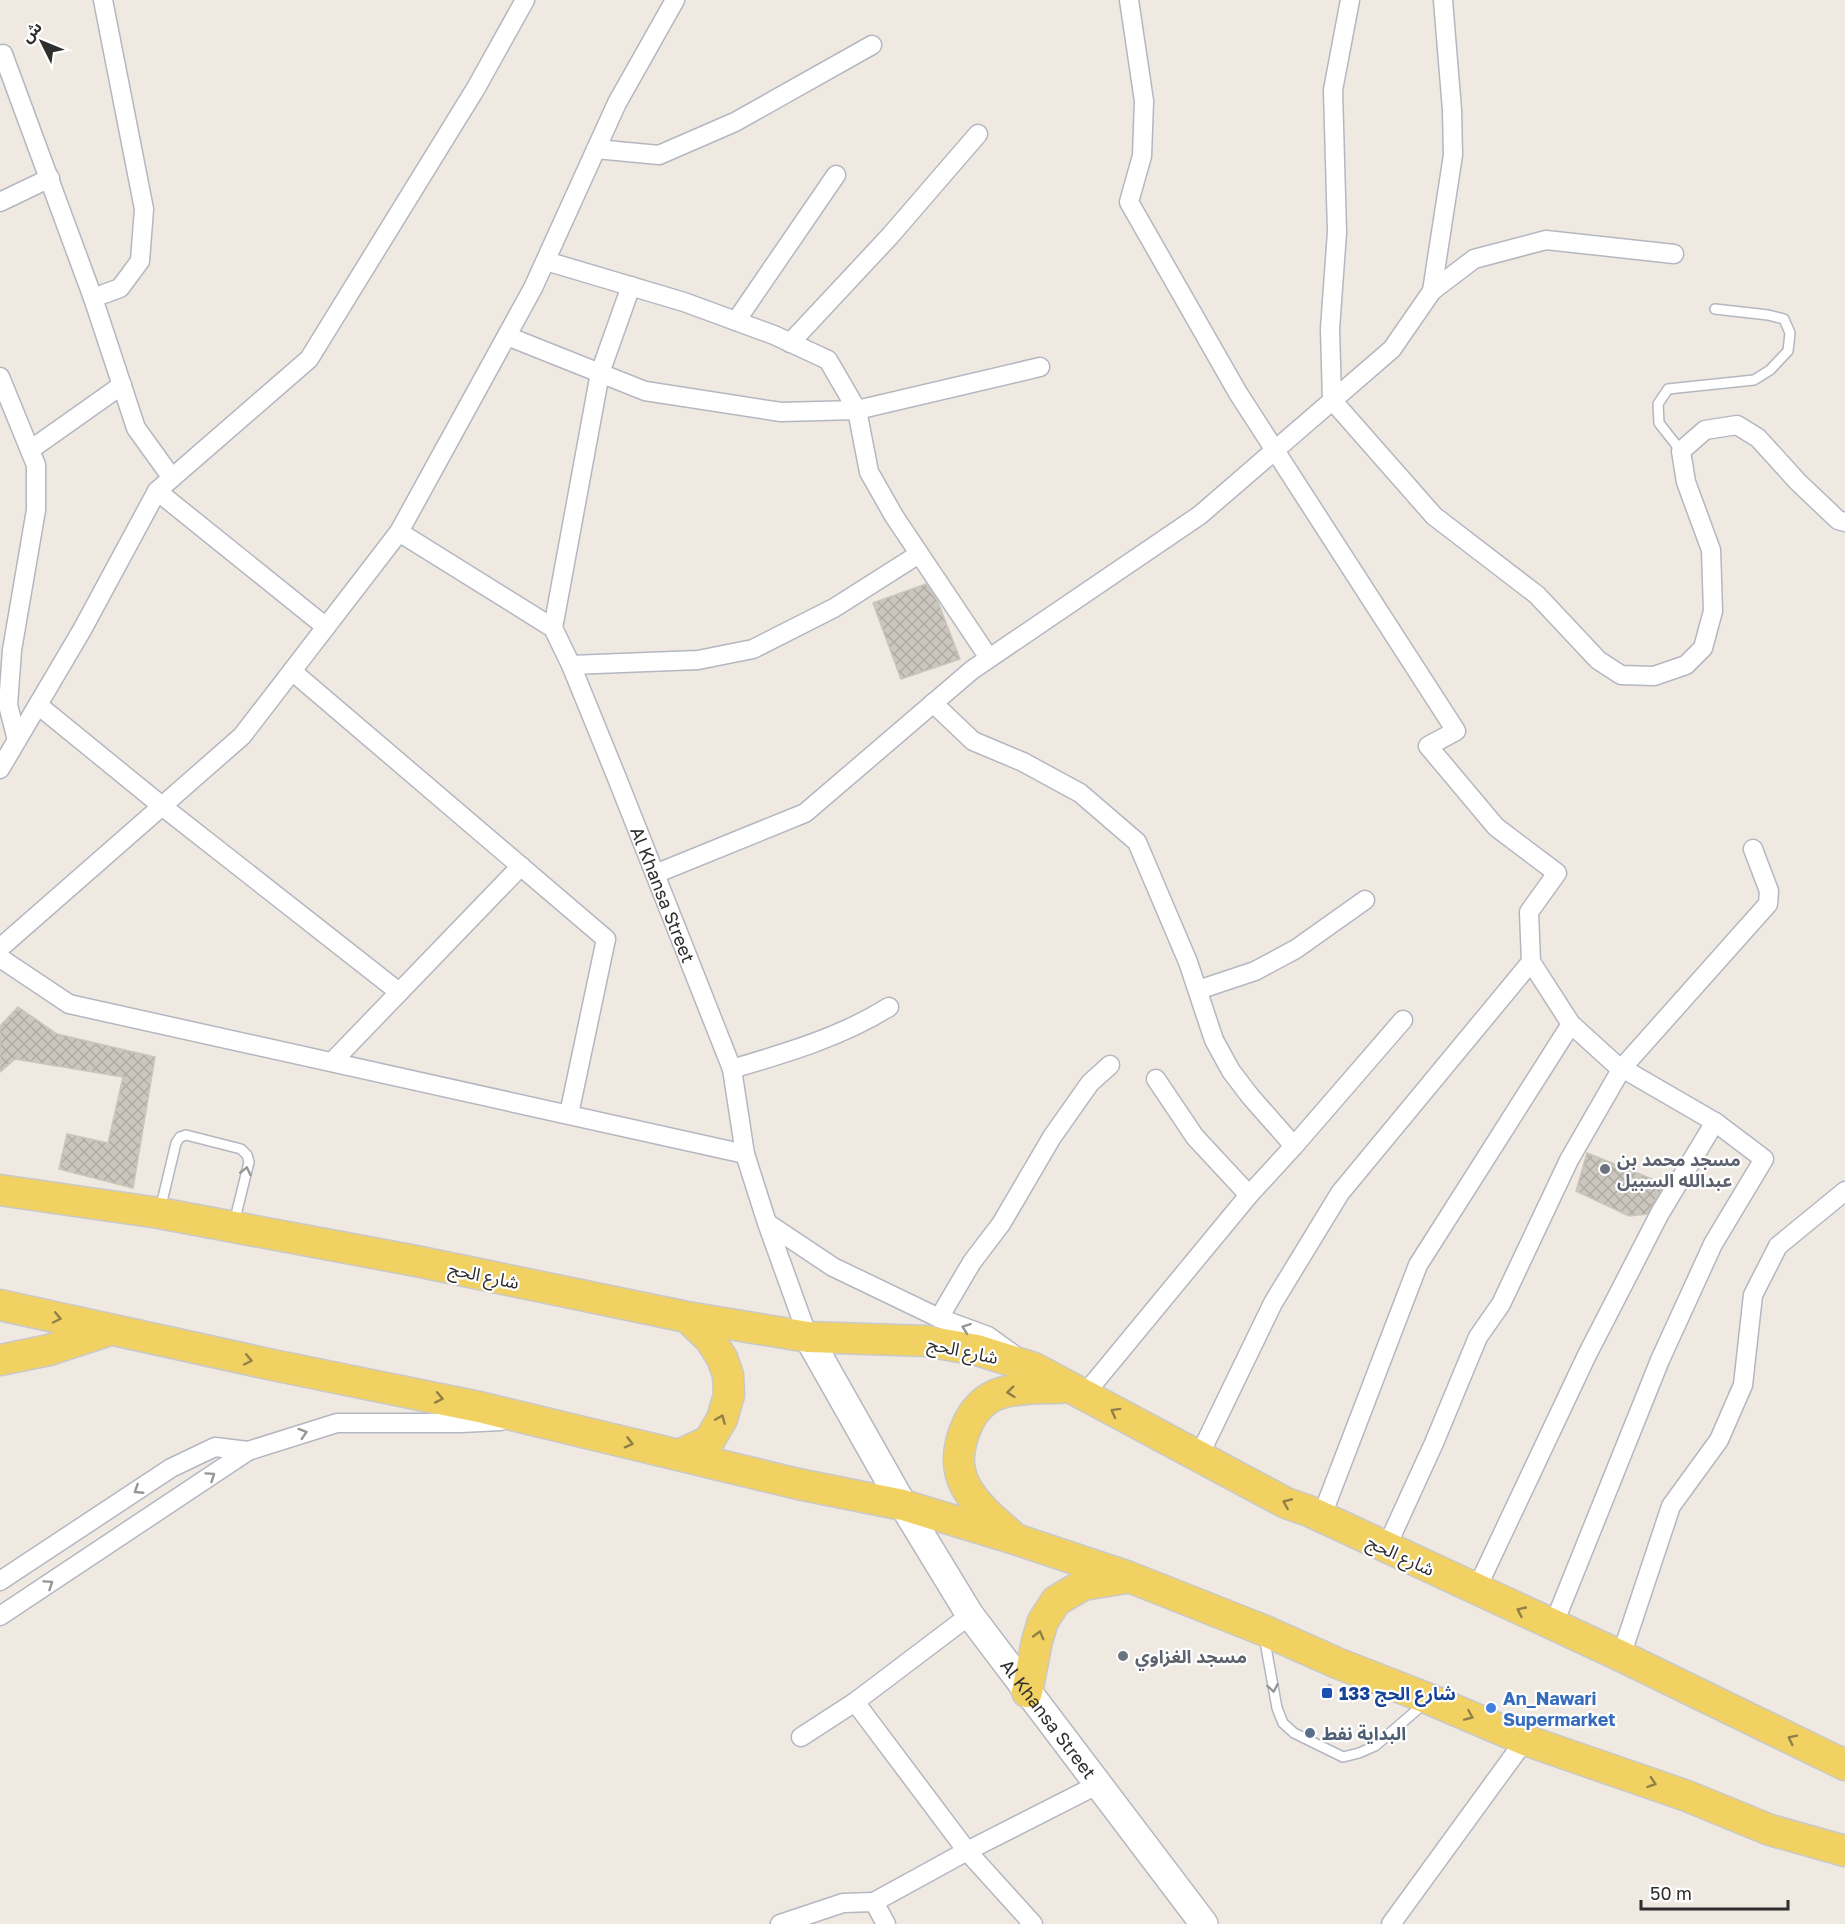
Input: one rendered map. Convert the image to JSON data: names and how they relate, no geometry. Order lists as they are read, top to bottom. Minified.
{"streets":{"main road":["شارع الحج"],"street":["Al Khansa Street"]},"crossings":[["Al Khansa Street","شارع الحج"]],"places":{"other":["مسجد محمد بن عبدالله السبيل","مسجد الغزاوي","An_Nawari Supermarket","البداية نفط"],"transit":["شارع الحج 133"]},"scale_bar":"50 m","north":"top left"}
